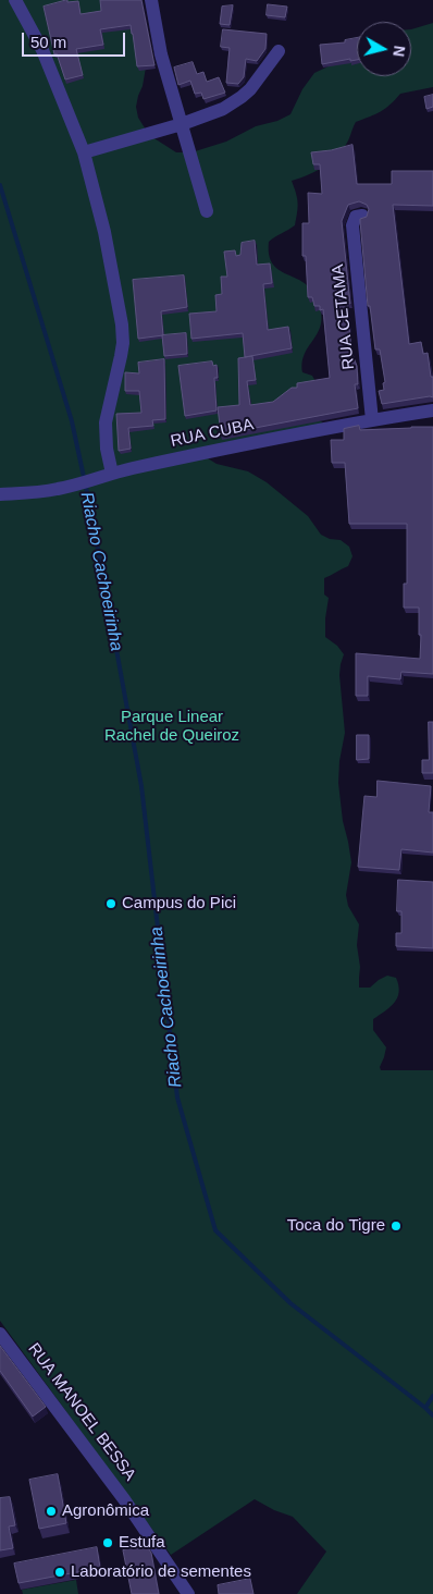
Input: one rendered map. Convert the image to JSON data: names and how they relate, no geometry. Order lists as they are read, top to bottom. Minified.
{"streets":{"street":["RUA CETAMA","RUA CUBA","RUA MANOEL BESSA"]},"crossings":[["RUA CETAMA","RUA CUBA"]],"water":["Riacho Cachoeirinha"],"parks":["Parque Linear Rachel de Queiroz"],"places":["Campus do Pici","Toca do Tigre","Agronômica","Estufa","Laboratório de sementes"],"scale_bar":"50 m","north":"right"}
